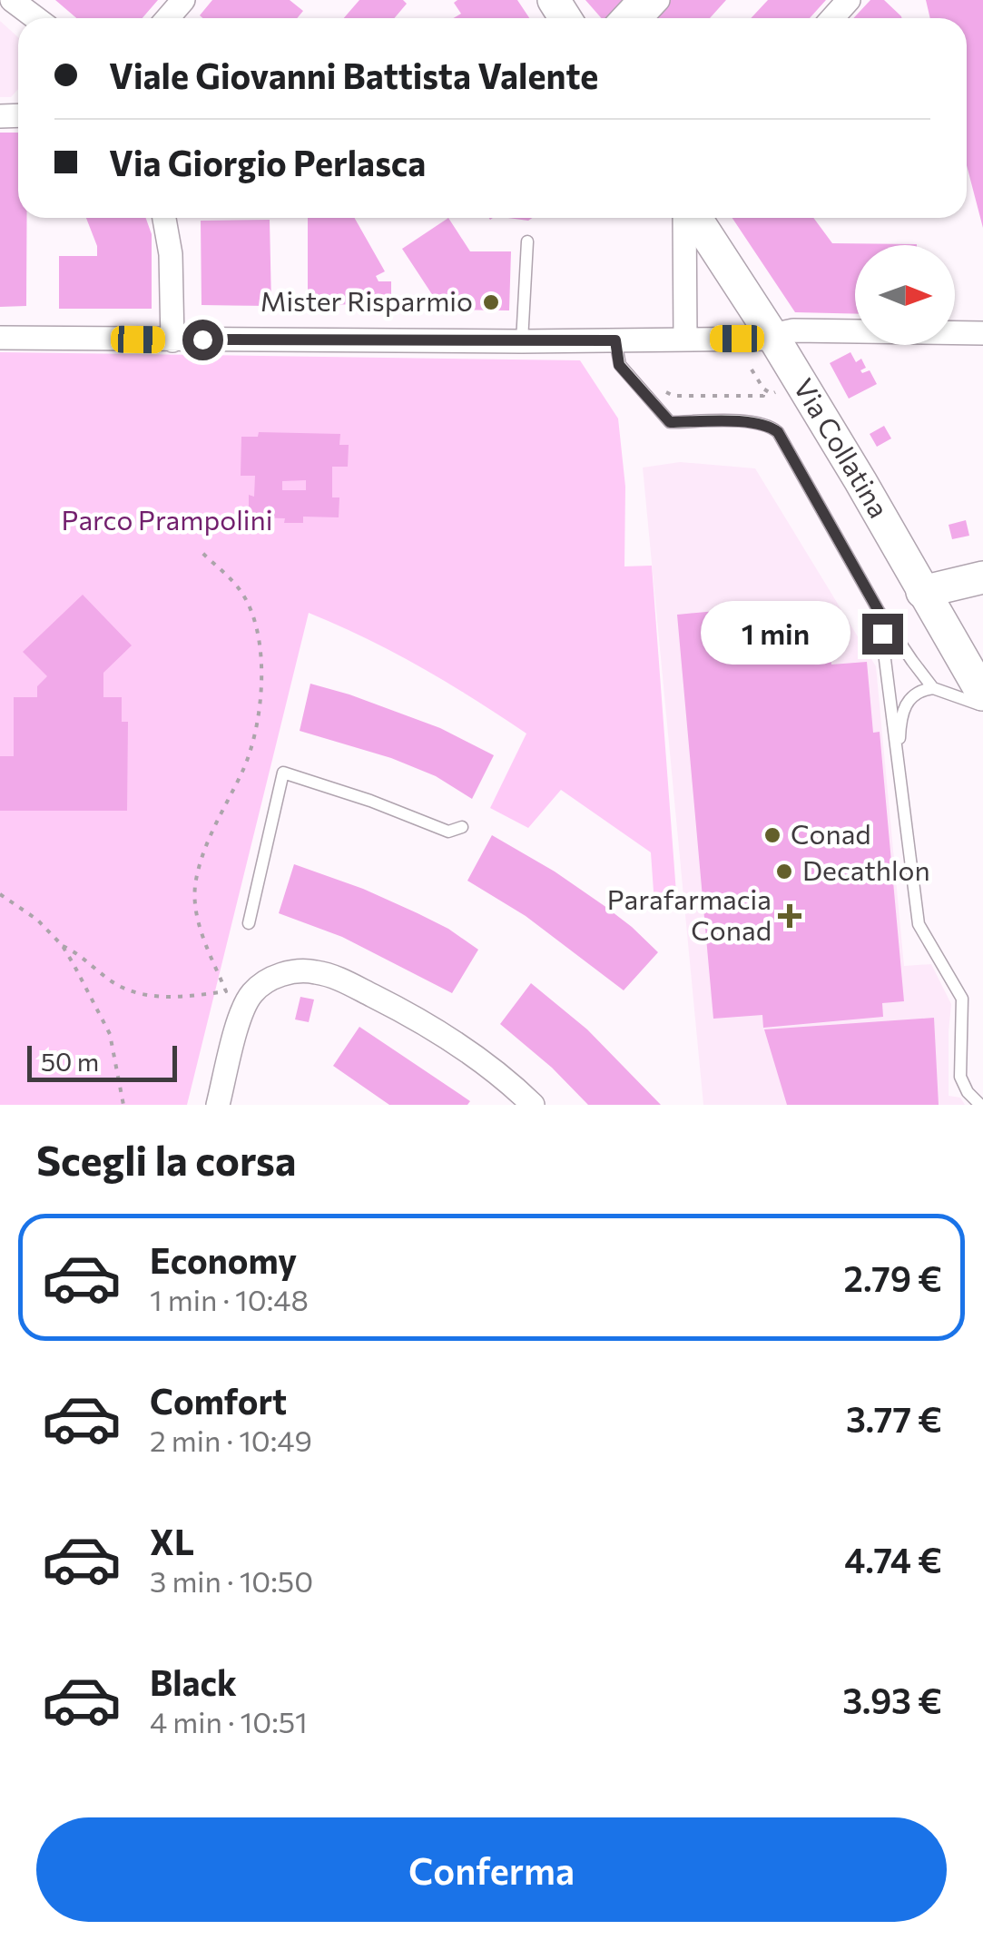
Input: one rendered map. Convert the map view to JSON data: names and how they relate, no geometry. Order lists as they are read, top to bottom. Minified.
{"streets":{"street":["Via Collatina"]},"parks":["Parco Prampolini"],"places":{"other":["Mister Risparmio","Conad","Decathlon"],"health":["Parafarmacia Conad"]},"scale_bar":"50 m","north":"right","page":{"banner":["Viale Giovanni Battista Valente","Via Giorgio Perlasca"],"bubble":"1 min","scale":"50 m","heading":"Scegli la corsa","list":[{"name":"Economy","note":"1 min · 10:48","value":"2.79 €"},{"name":"Comfort","note":"2 min · 10:49","value":"3.77 €"},{"name":"XL","note":"3 min · 10:50","value":"4.74 €"},{"name":"Black","note":"4 min · 10:51","value":"3.93 €"}],"buttons":"Conferma"}}
